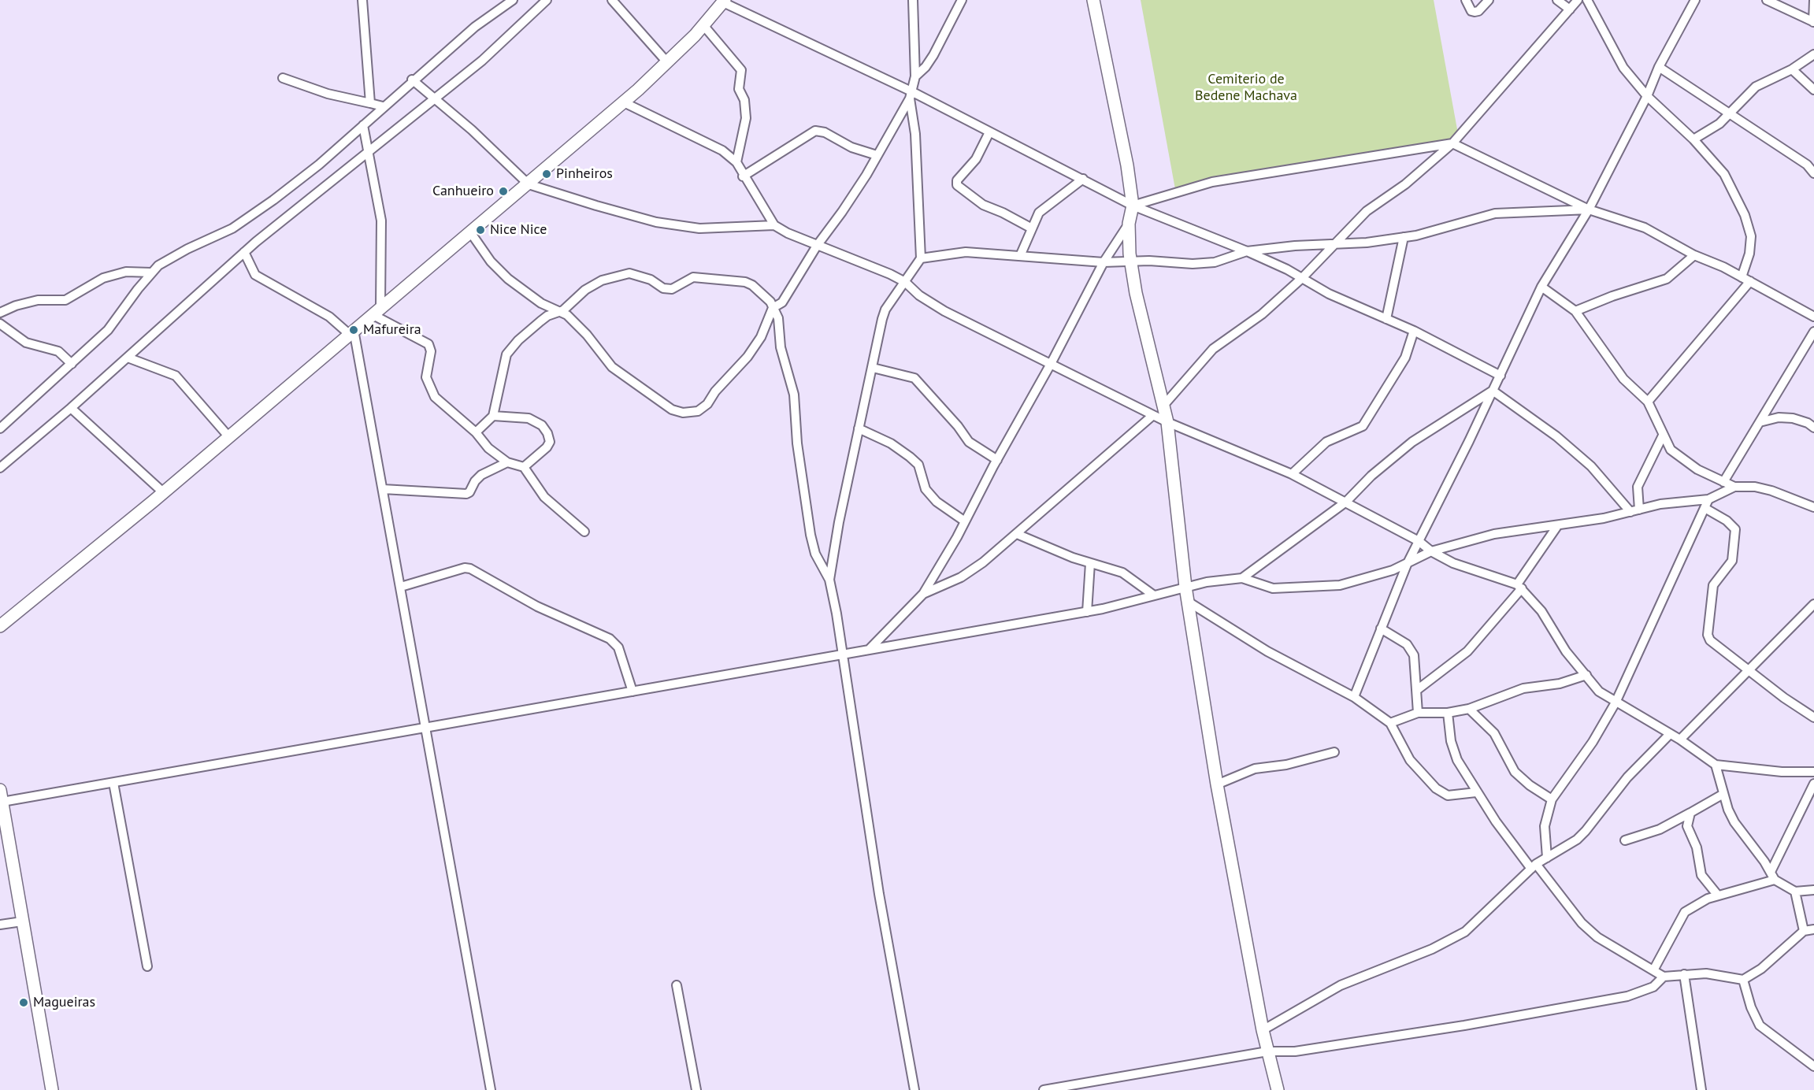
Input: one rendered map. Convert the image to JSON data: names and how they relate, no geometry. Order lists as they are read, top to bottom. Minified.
{"parks":["Cemiterio de Bedene Machava"],"places":["Pinheiros","Canhueiro","Nice Nice","Mafureira","Magueiras"]}
